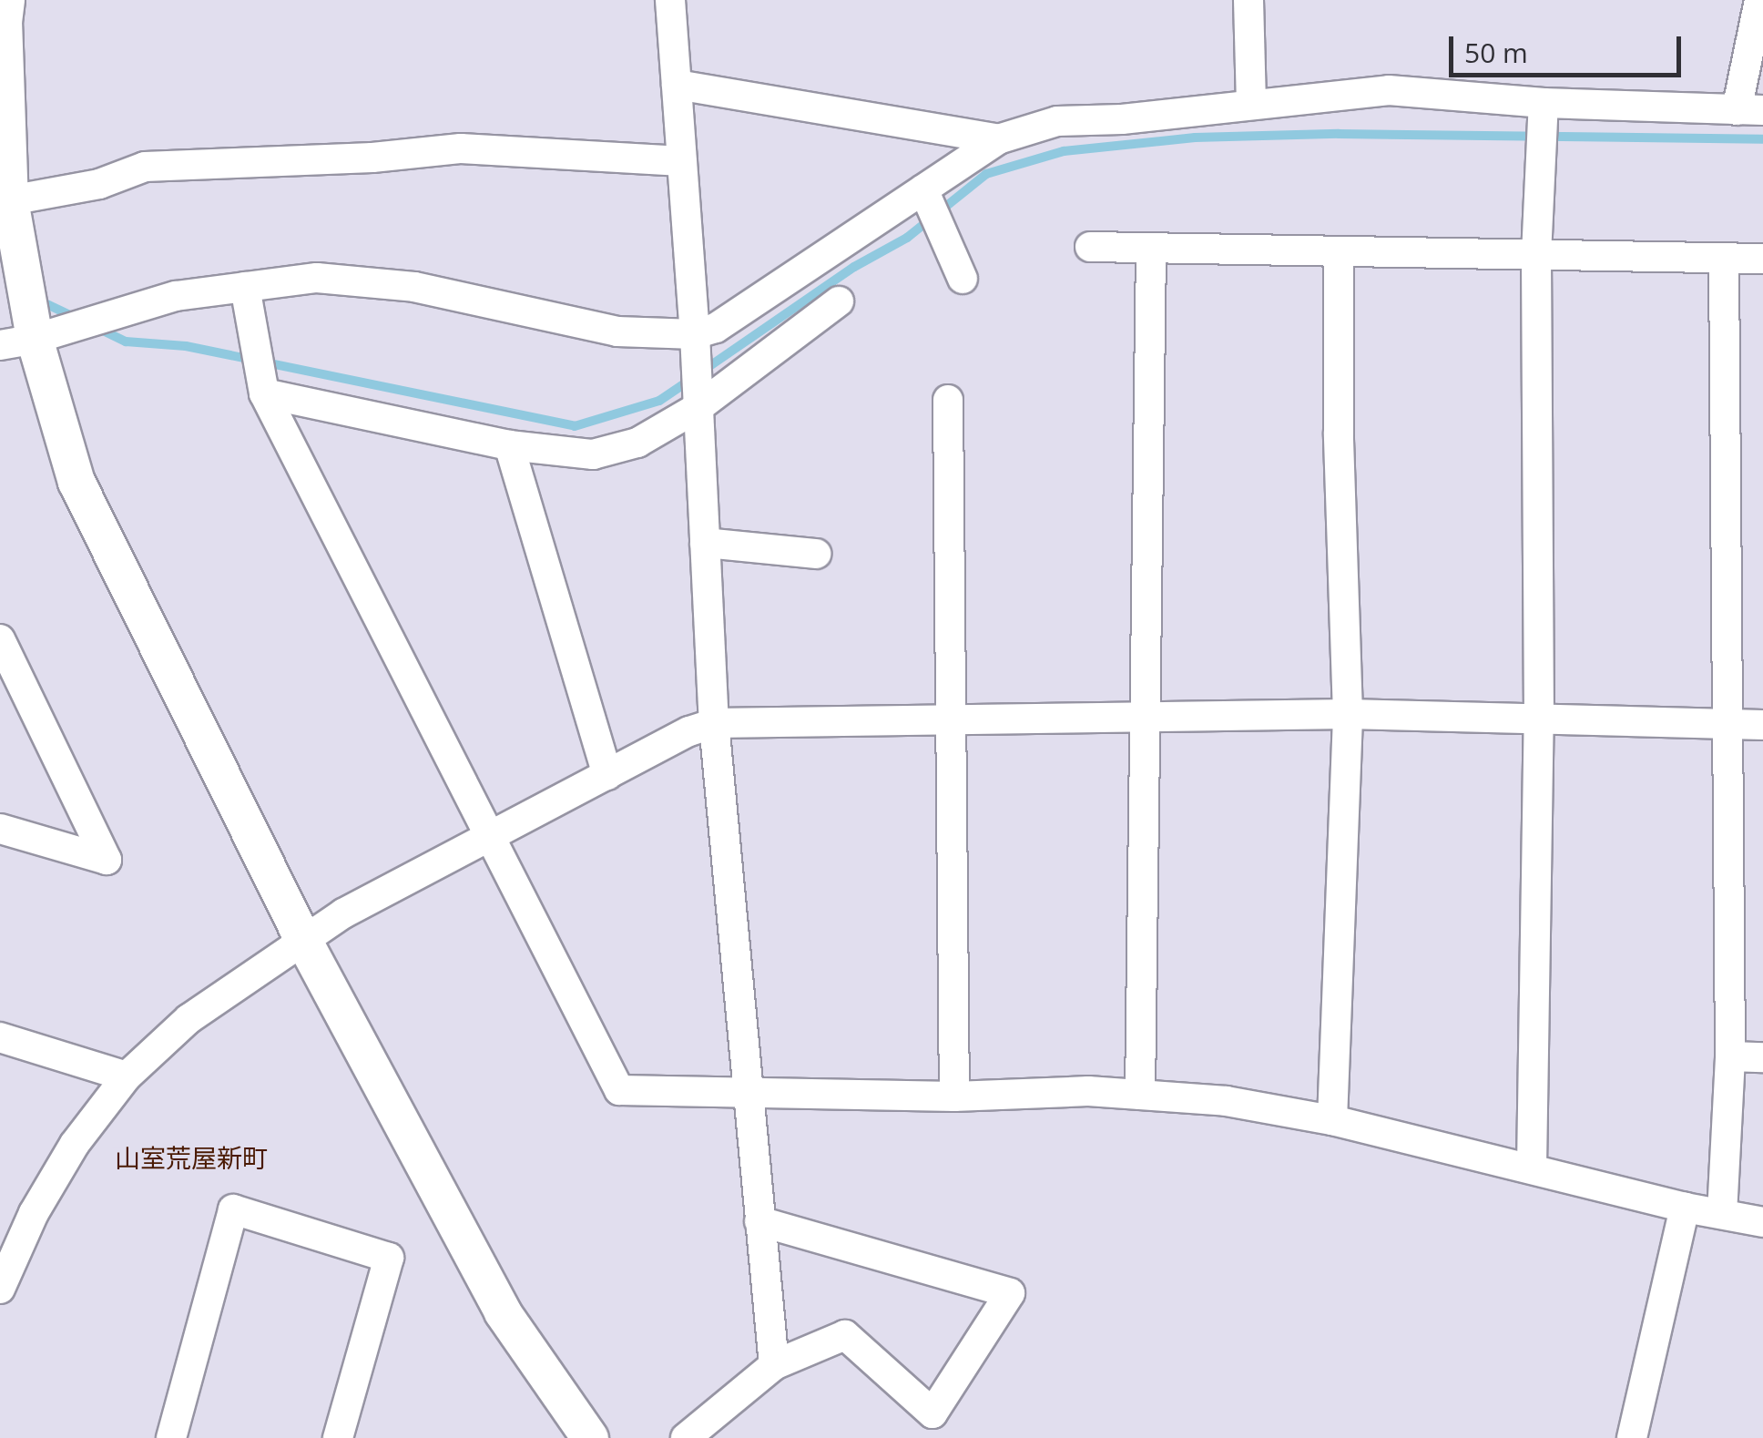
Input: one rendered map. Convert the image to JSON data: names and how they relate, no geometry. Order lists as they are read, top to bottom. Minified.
{"districts":["山室荒屋新町"],"scale_bar":"50 m"}
